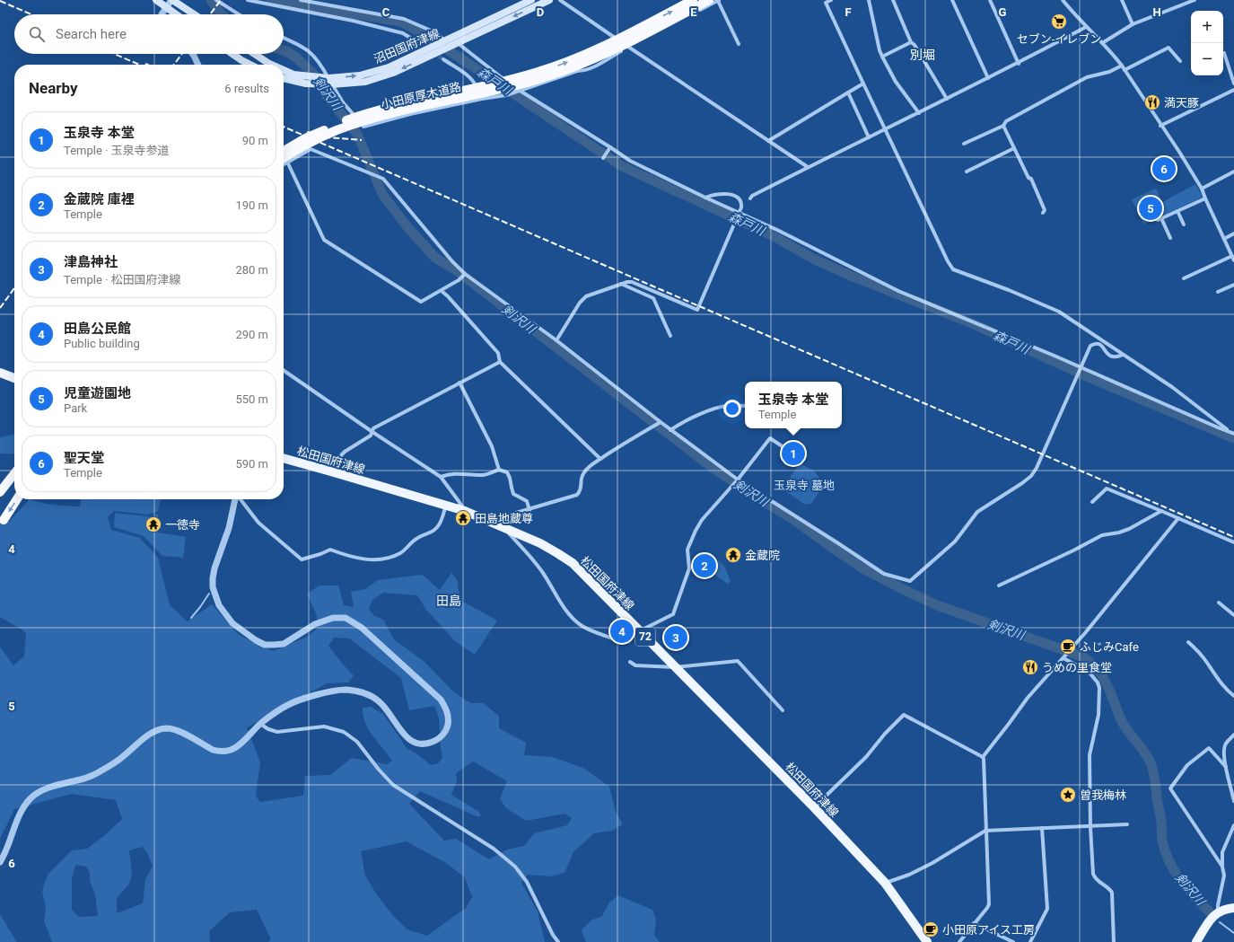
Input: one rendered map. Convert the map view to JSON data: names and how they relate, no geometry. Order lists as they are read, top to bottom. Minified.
{"streets":{"highway":["小田原厚木道路"],"main road":["沼田国府津線","松田国府津線","72"]},"districts":["別堀","田島"],"water":["森戸川","剣沢川"],"parks":["玉泉寺 墓地"],"places":{"supermarket":["セブン-イレブン"],"restaurant":["満天豚","うめの里食堂"],"temple":["田島地蔵尊","一徳寺","金蔵院"],"cafe":["ふじみCafe","小田原アイス工房"],"place":["曽我梅林"]},"page":{"map_buttons":["+","−"],"search":"Search here","heading":["Nearby","6 results"],"list":[{"mark":"1","name":"玉泉寺 本堂","note":"Temple · 玉泉寺参道","value":"90 m"},{"mark":"2","name":"金蔵院 庫裡","note":"Temple","value":"190 m"},{"mark":"3","name":"津島神社","note":"Temple · 松田国府津線","value":"280 m"},{"mark":"4","name":"田島公民館","note":"Public building","value":"290 m"},{"mark":"5","name":"児童遊園地","note":"Park","value":"550 m"},{"mark":"6","name":"聖天堂","note":"Temple","value":"590 m"}],"pins":["6","5","1","2","4","3"],"popup":["玉泉寺 本堂","Temple"]},"grid":{"columns":["C","D","E","F","G","H"],"rows":["4","5","6"]}}
